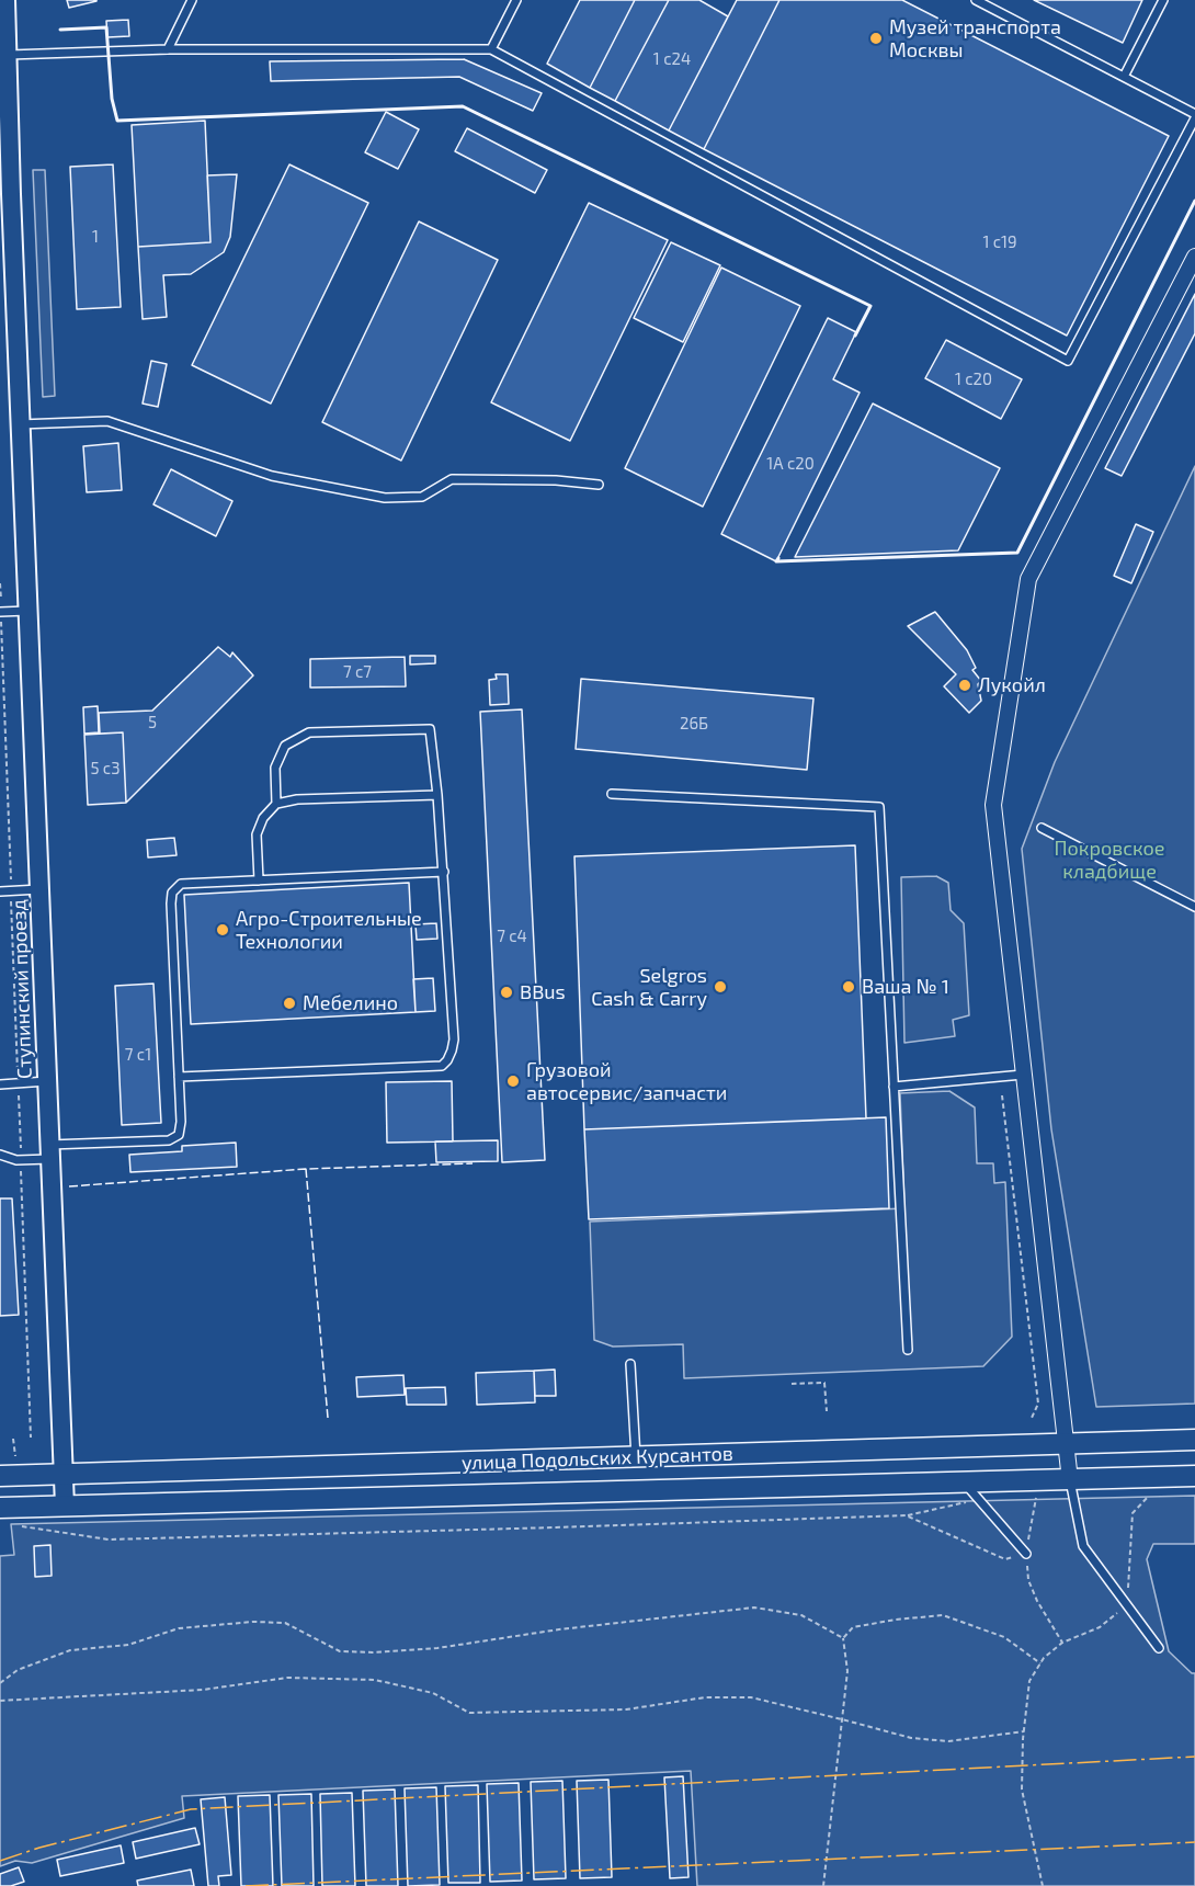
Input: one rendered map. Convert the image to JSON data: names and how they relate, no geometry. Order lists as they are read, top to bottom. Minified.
{"streets":{"main road":["улица Подольских Курсантов"],"street":["Ступинский проезд"]},"crossings":[["Ступинский проезд","улица Подольских Курсантов"]],"parks":["Покровское кладбище"],"places":["Музей транспорта Москвы","Лукойл","Агро-Строительные Технологии","Selgros Cash & Carry","Ваша № 1","BBus","Мебелино","Грузовой автосервис/запчасти"],"house_numbers":["1 с24","1","1 с19","1 с20","1А с20","7 с7","5","26Б","5 с3","7 с4","7 с1"]}
